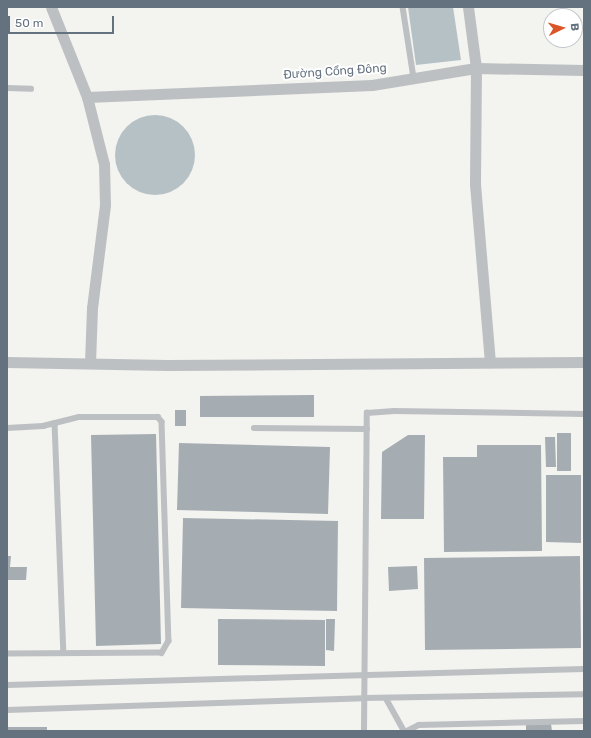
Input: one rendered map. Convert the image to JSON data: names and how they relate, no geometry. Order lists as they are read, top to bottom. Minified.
{"streets":{"street":["Đường Cổng Đông"]},"scale_bar":"50 m","north":"right"}
